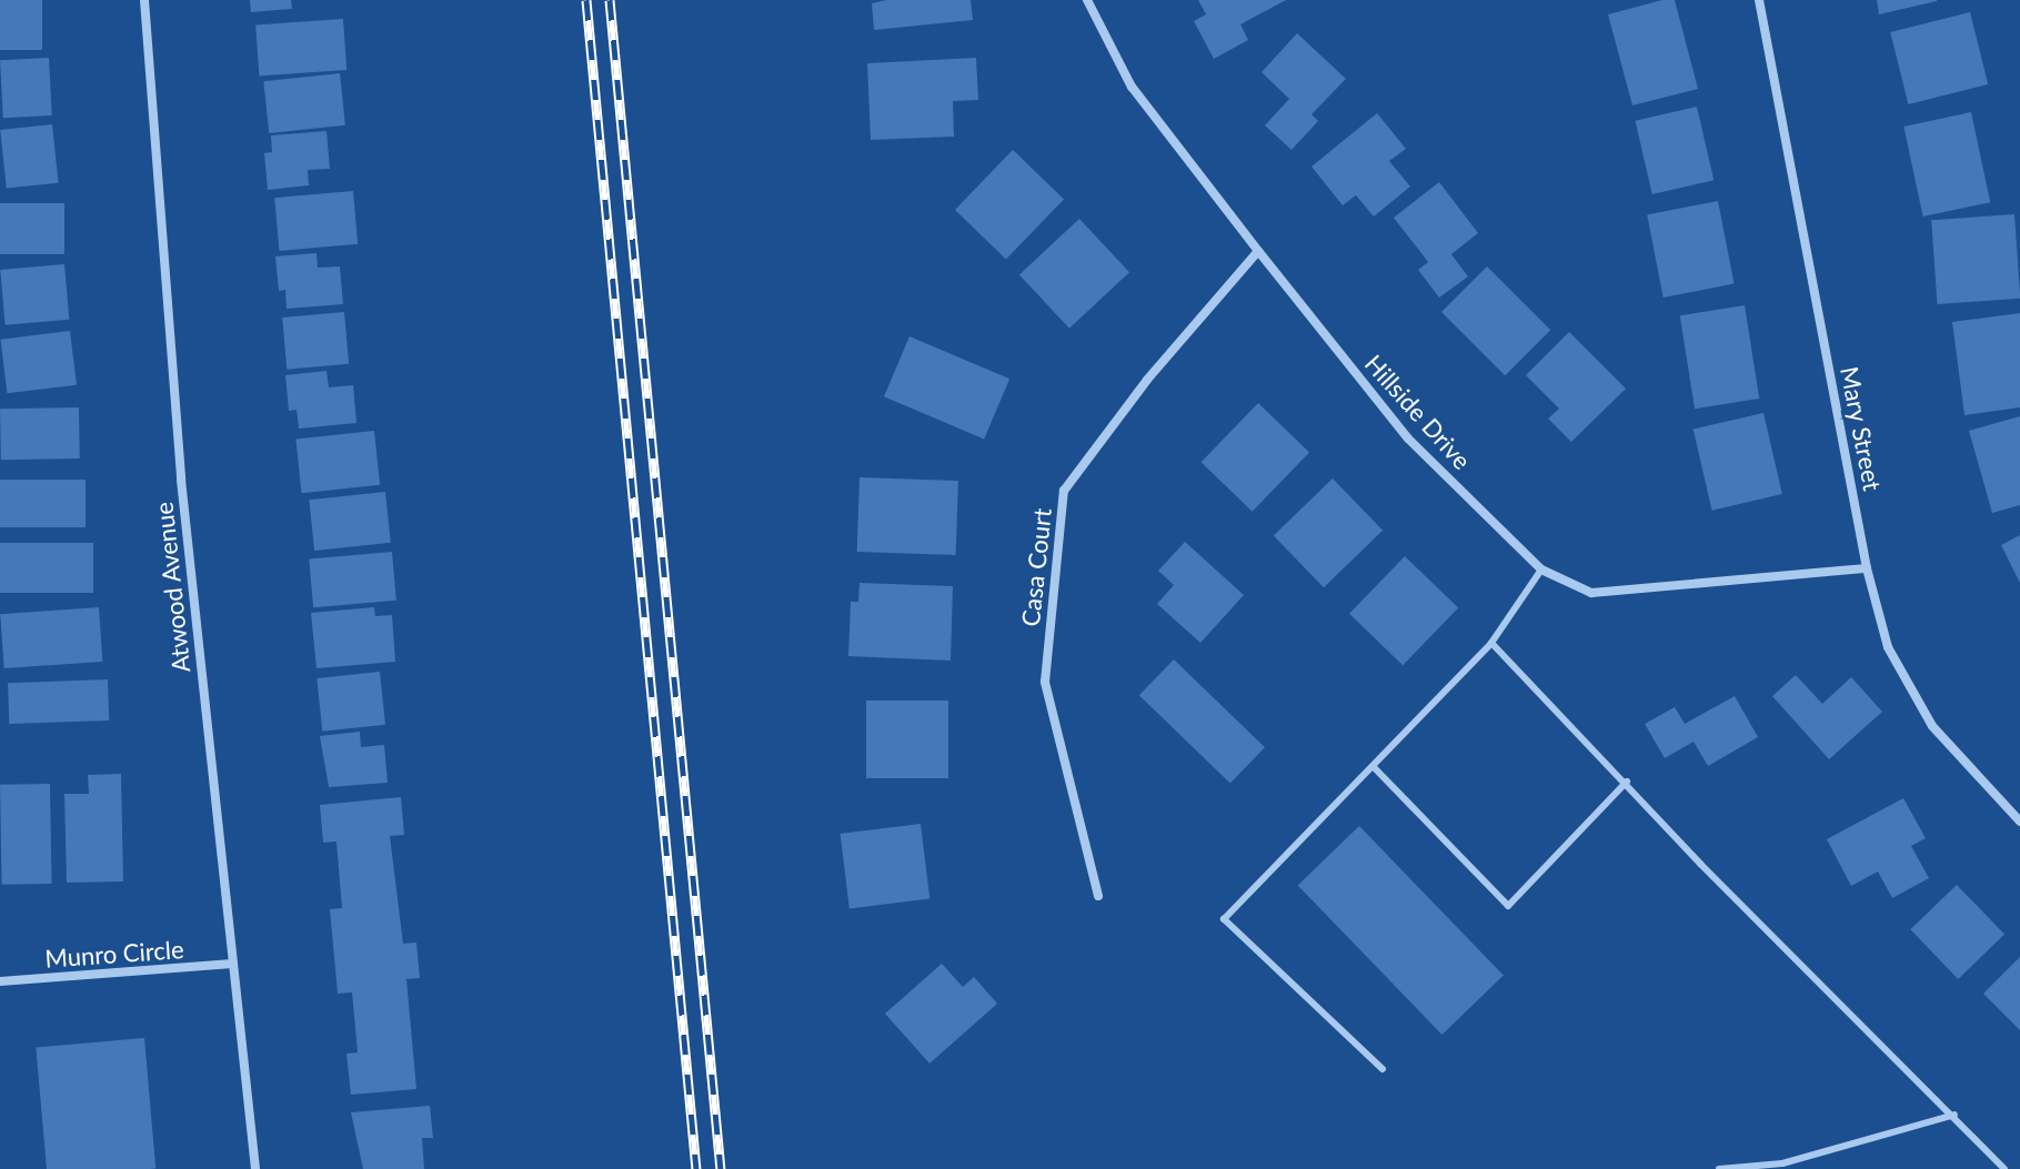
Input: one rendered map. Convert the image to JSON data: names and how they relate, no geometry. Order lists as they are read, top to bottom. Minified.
{"streets":{"street":["Hillside Drive","Mary Street","Casa Court","Atwood Avenue","Munro Circle"]},"crossings":[["Hillside Drive","Mary Street"],["Hillside Drive","Casa Court"],["Atwood Avenue","Munro Circle"]]}
